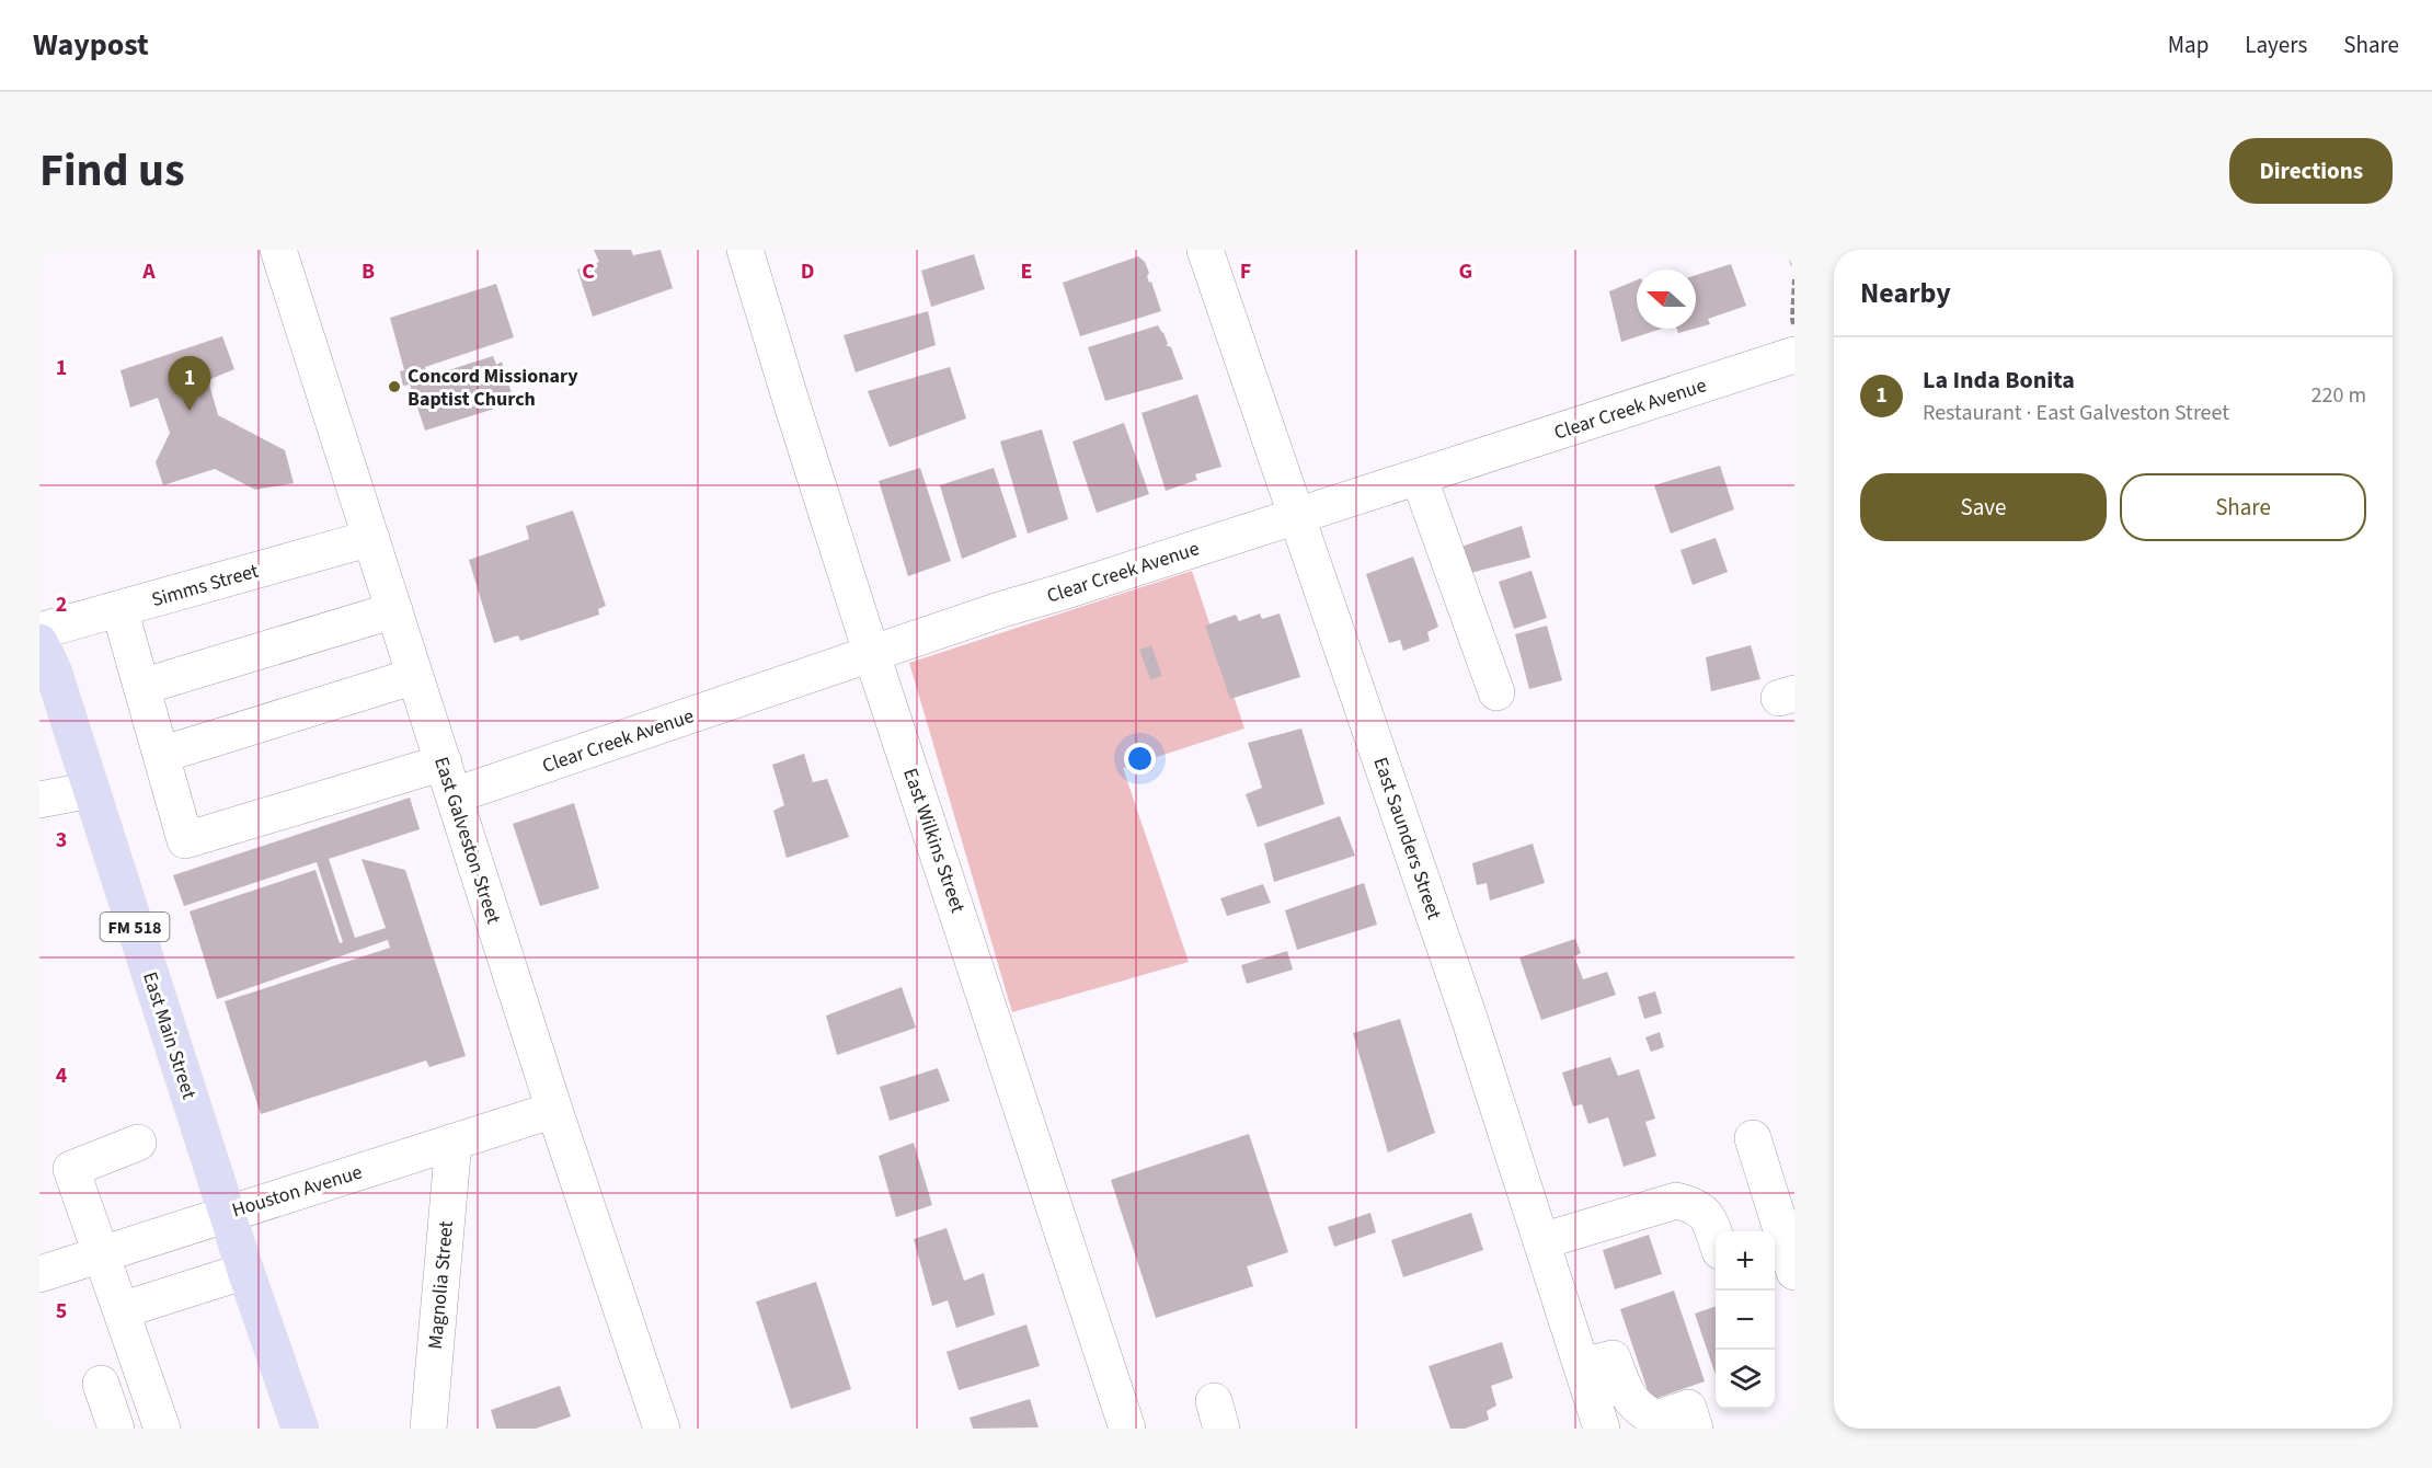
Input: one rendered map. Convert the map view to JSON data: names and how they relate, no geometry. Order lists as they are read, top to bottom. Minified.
{"streets":{"main road":["FM 518","East Main Street"],"street":["Clear Creek Avenue","Simms Street","East Saunders Street","East Galveston Street","East Wilkins Street","Houston Avenue","Magnolia Street"]},"crossings":[["Clear Creek Avenue","East Saunders Street"],["Clear Creek Avenue","East Galveston Street"],["Clear Creek Avenue","East Wilkins Street"],["Simms Street","East Galveston Street"],["East Galveston Street","Houston Avenue"],["East Main Street","Houston Avenue"],["Houston Avenue","Magnolia Street"]],"places":["Concord Missionary Baptist Church"],"north":"left","page":{"header":"Waypost","nav":["Map","Layers","Share"],"title":"Find us","buttons":["Directions",["Save","Share"]],"heading":"Nearby","list":[{"mark":"1","name":"La Inda Bonita","note":"Restaurant · East Galveston Street","value":"220 m"}],"pins":"1","map_buttons":["+","−"]},"grid":{"columns":["A","B","C","D","E","F","G"],"rows":["1","2","3","4","5"]}}
